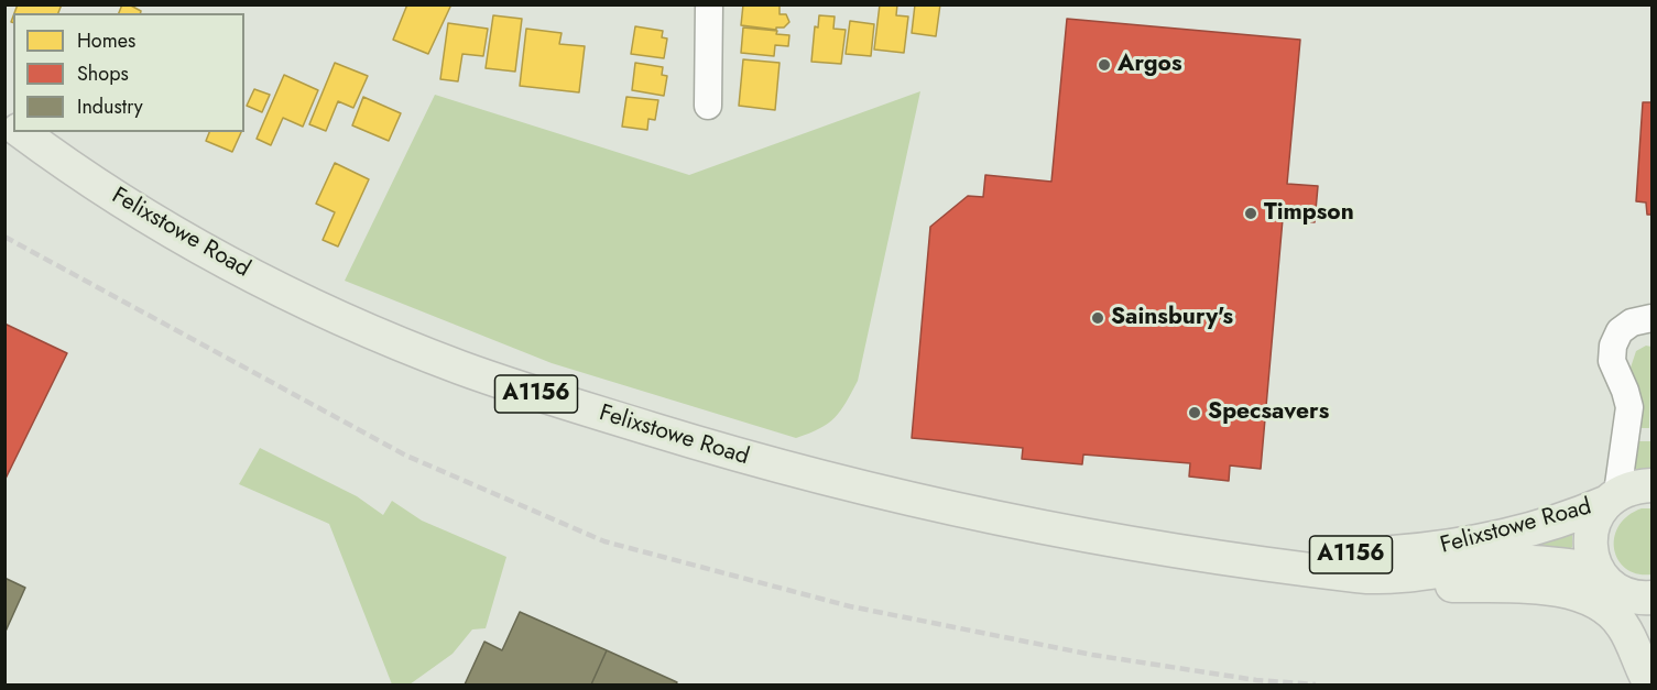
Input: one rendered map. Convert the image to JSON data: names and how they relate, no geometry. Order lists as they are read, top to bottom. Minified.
{"streets":{"main road":["Felixstowe Road","A1156"]},"places":["Argos","Timpson","Sainsbury's","Specsavers"],"legend":["Homes","Shops","Industry"]}
